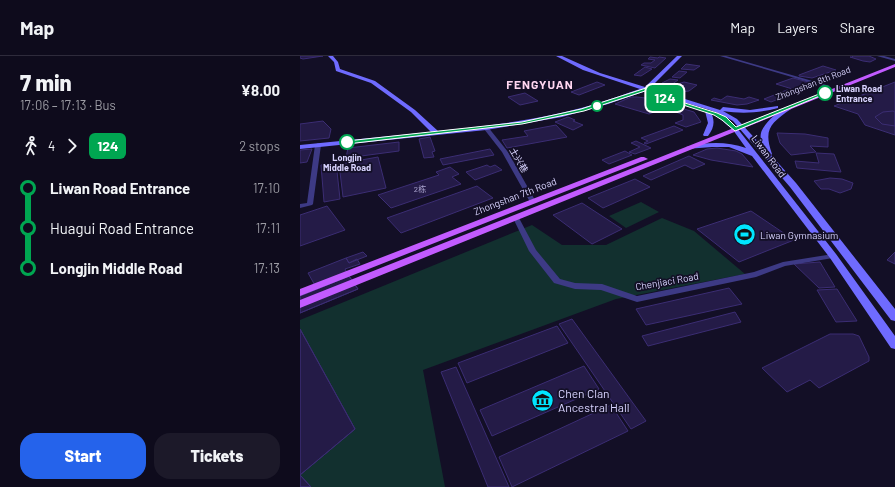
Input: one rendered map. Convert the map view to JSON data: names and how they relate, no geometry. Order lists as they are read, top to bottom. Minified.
{"streets":{"main road":["Zhongshan 8th Road","Liwan Road","Zhongshan 7th Road"],"street":["土兴巷","Chenjiaci Road"]},"crossings":[["Zhongshan 8th Road","Liwan Road"],["Zhongshan 8th Road","Zhongshan 7th Road"],["Liwan Road","Zhongshan 7th Road"],["Liwan Road","Chenjiaci Road"],["土兴巷","Zhongshan 7th Road"],["Zhongshan 7th Road","Chenjiaci Road"]],"districts":["FENGYUAN"],"places":{"other":["Liwan Road Entrance","Longjin Middle Road"],"sports":["Liwan Gymnasium"],"museum":["Chen Clan Ancestral Hall"]},"lines":["bus line 124"],"house_numbers":["2栋"],"page":{"header":"Map","nav":["Map","Layers","Share"],"heading":["7 min","17:06 – 17:13 · Bus","¥8.00"],"on_map":"124","legs":["4","124","2 stops"],"list":[{"name":"Liwan Road Entrance","value":"17:10"},{"name":"Huagui Road Entrance","value":"17:11"},{"name":"Longjin Middle Road","value":"17:13"}],"buttons":["Start","Tickets"]}}
